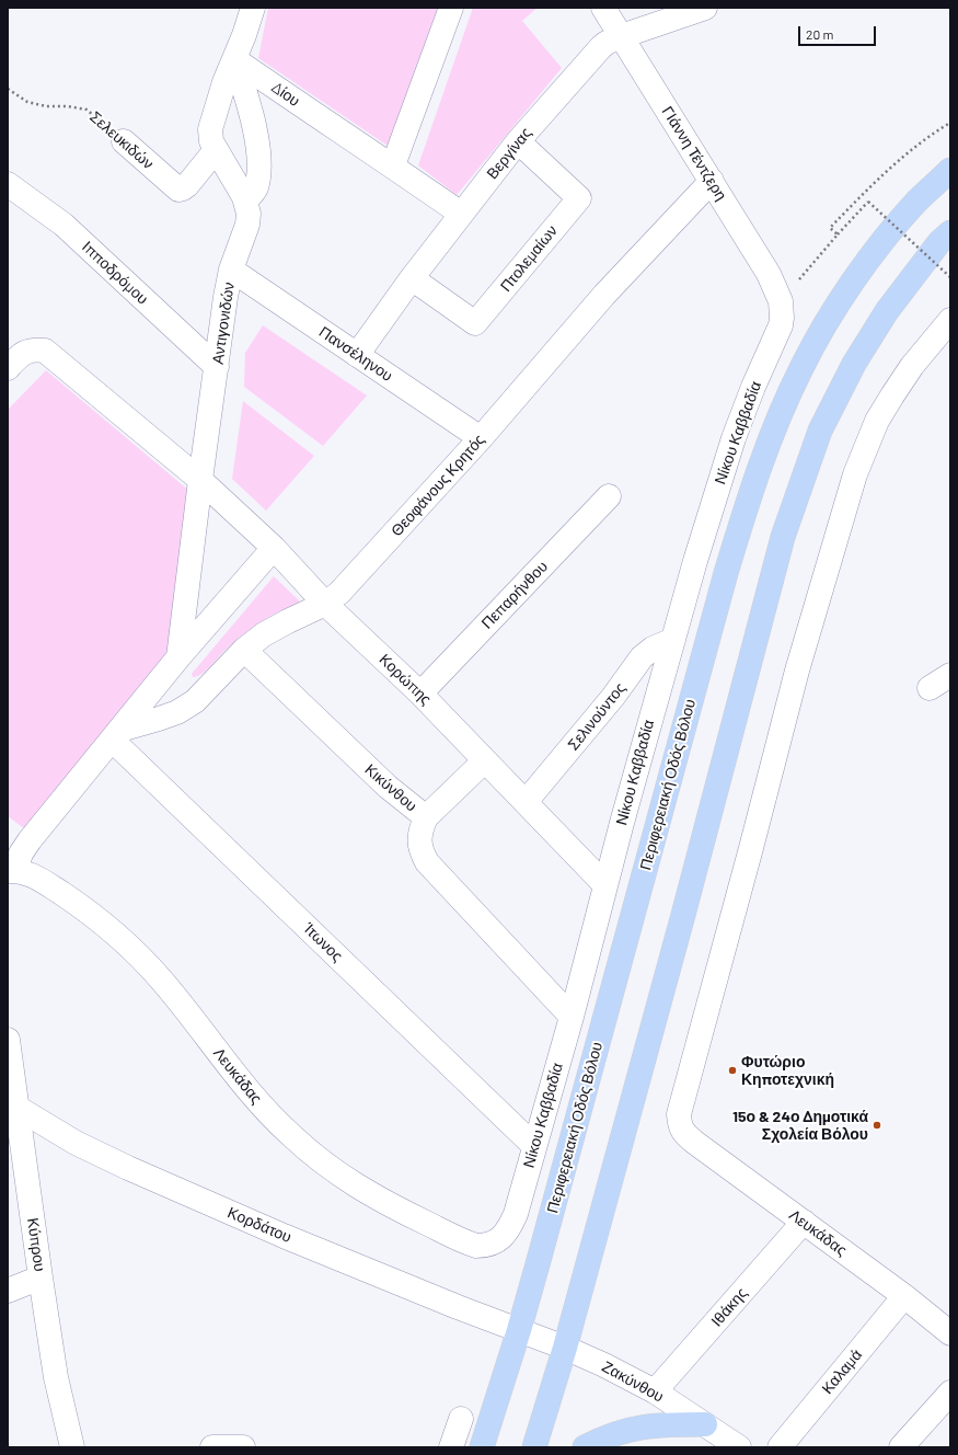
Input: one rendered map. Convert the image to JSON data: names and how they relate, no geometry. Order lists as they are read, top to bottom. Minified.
{"streets":{"main road":["Περιφερειακή Οδός Βόλου"],"street":["Δίου","Σελευκιδών","Βεργίνας","ΓΙάννη Τέντζερη","Πτολεμαίων","Ιπποδρόμου","Αντιγονιδών","Πανσέληνου","Νίκου Καββαδία","Θεοφάνους Κρητός","Πεπαρήνθου","Κορώπης","Σελινούντος","Κικύνθου","Ίτωνος","Λευκάδας","Κορδάτου","Κύπρου","Ιθάκης","Καλαμά","Ζακύνθου"]},"crossings":[["Δίου","Βεργίνας"],["Δίου","Αντιγονιδών"],["Σελευκιδών","Αντιγονιδών"],["Βεργίνας","ΓΙάννη Τέντζερη"],["Βεργίνας","Πτολεμαίων"],["Βεργίνας","Πανσέληνου"],["ΓΙάννη Τέντζερη","Νίκου Καββαδία"],["ΓΙάννη Τέντζερη","Θεοφάνους Κρητός"],["Ιπποδρόμου","Αντιγονιδών"],["Αντιγονιδών","Πανσέληνου"],["Αντιγονιδών","Κορώπης"],["Πανσέληνου","Θεοφάνους Κρητός"],["Νίκου Καββαδία","Κορώπης"],["Νίκου Καββαδία","Σελινούντος"],["Νίκου Καββαδία","Κικύνθου"],["Νίκου Καββαδία","Ίτωνος"],["Νίκου Καββαδία","Λευκάδας"],["Θεοφάνους Κρητός","Κορώπης"],["Θεοφάνους Κρητός","Κικύνθου"],["Θεοφάνους Κρητός","Ίτωνος"],["Πεπαρήνθου","Κορώπης"],["Κορώπης","Σελινούντος"],["Περιφερειακή Οδός Βόλου","Κορδάτου"],["Περιφερειακή Οδός Βόλου","Ζακύνθου"],["Λευκάδας","Ιθάκης"],["Λευκάδας","Καλαμά"],["Κορδάτου","Κύπρου"],["Κορδάτου","Ζακύνθου"],["Ιθάκης","Ζακύνθου"]],"places":["Φυτώριο Κηποτεχνική","15ο & 24ο Δημοτικά Σχολεία Βόλου"],"scale_bar":"20 m"}
